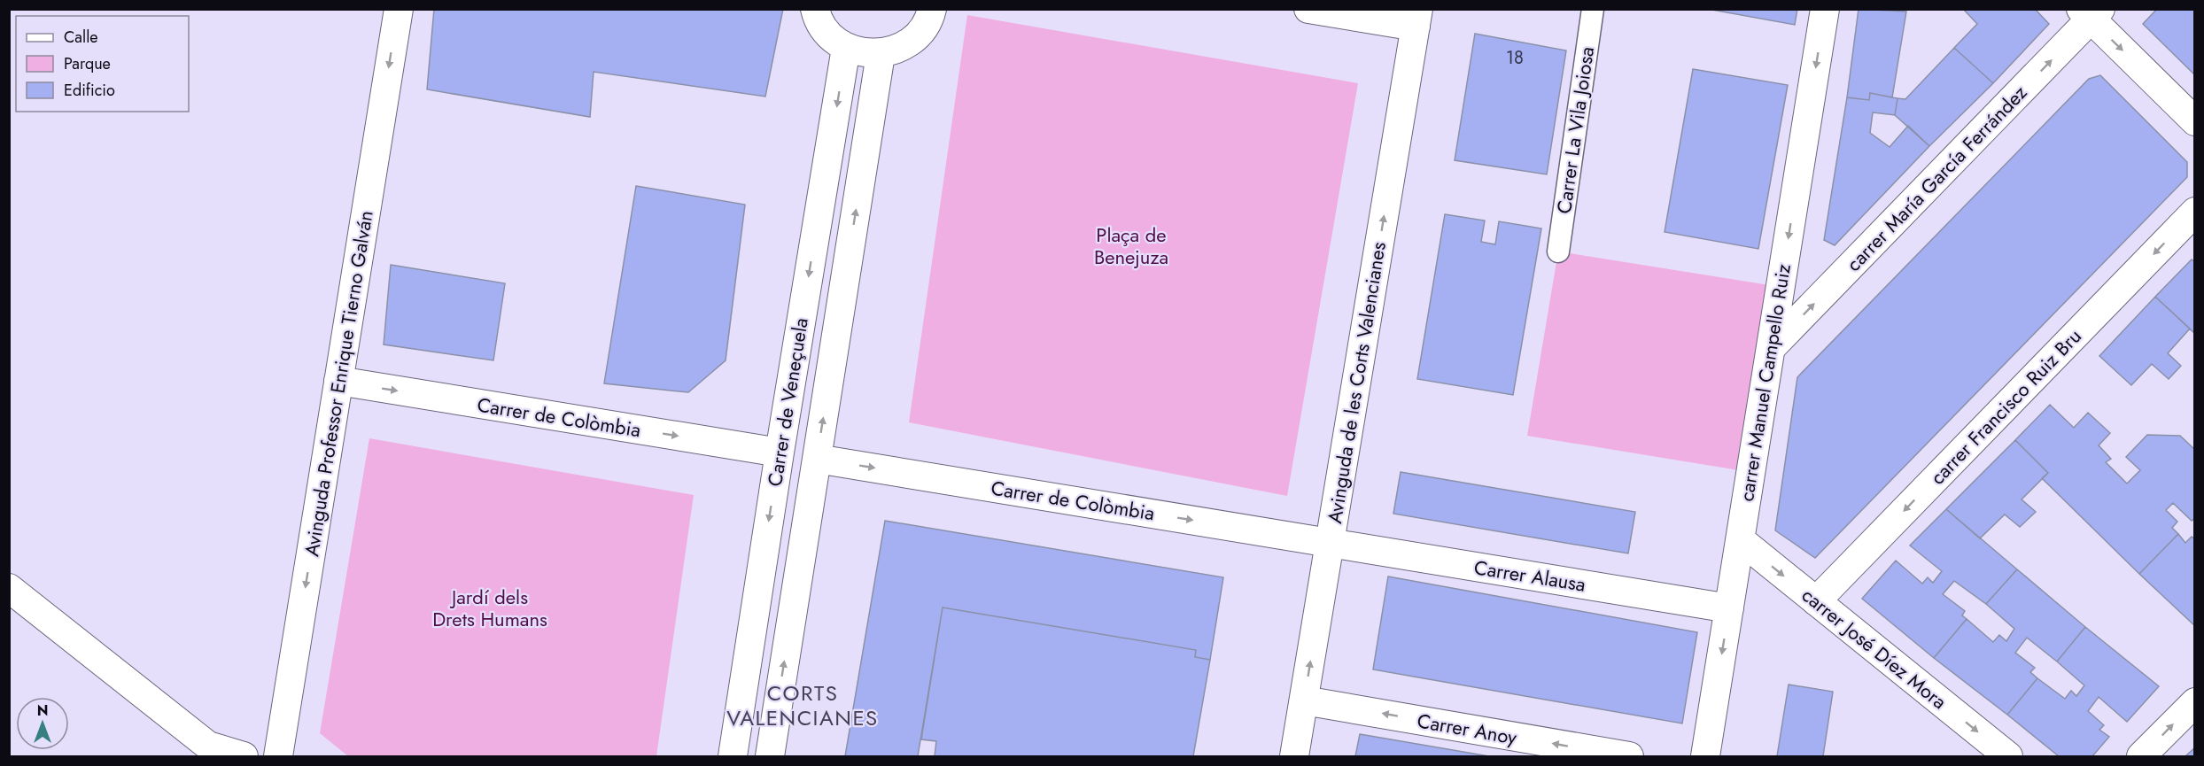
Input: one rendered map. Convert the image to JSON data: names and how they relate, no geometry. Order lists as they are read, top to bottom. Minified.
{"streets":{"street":["Carrer La Vila Joiosa","carrer María García Ferrández","Avinguda de les Corts Valencianes","carrer Manuel Campello Ruiz","Avinguda Professor Enrique Tierno Galván","Carrer de Veneçuela","carrer Francisco Ruiz Bru","Carrer de Colòmbia","Carrer Alausa","carrer José Díez Mora","Carrer Anoy"]},"crossings":[["carrer María García Ferrández","carrer Manuel Campello Ruiz"],["Avinguda de les Corts Valencianes","Carrer de Colòmbia"],["Avinguda de les Corts Valencianes","Carrer Alausa"],["Avinguda de les Corts Valencianes","Carrer Anoy"],["carrer Manuel Campello Ruiz","Carrer Alausa"],["carrer Manuel Campello Ruiz","carrer José Díez Mora"],["Avinguda Professor Enrique Tierno Galván","Carrer de Colòmbia"],["Carrer de Veneçuela","Carrer de Colòmbia"],["carrer Francisco Ruiz Bru","carrer José Díez Mora"],["Carrer de Colòmbia","Carrer Alausa"]],"one_way":["carrer María García Ferrández","Avinguda de les Corts Valencianes","carrer Manuel Campello Ruiz","Avinguda Professor Enrique Tierno Galván","carrer Francisco Ruiz Bru","Carrer de Colòmbia","carrer José Díez Mora","Carrer Anoy"],"districts":["CORTS VALENCIANES"],"parks":["Plaça de Benejuza","Jardí dels Drets Humans"],"house_numbers":["18"],"legend":["Calle","Parque","Edificio"],"north":"top"}
